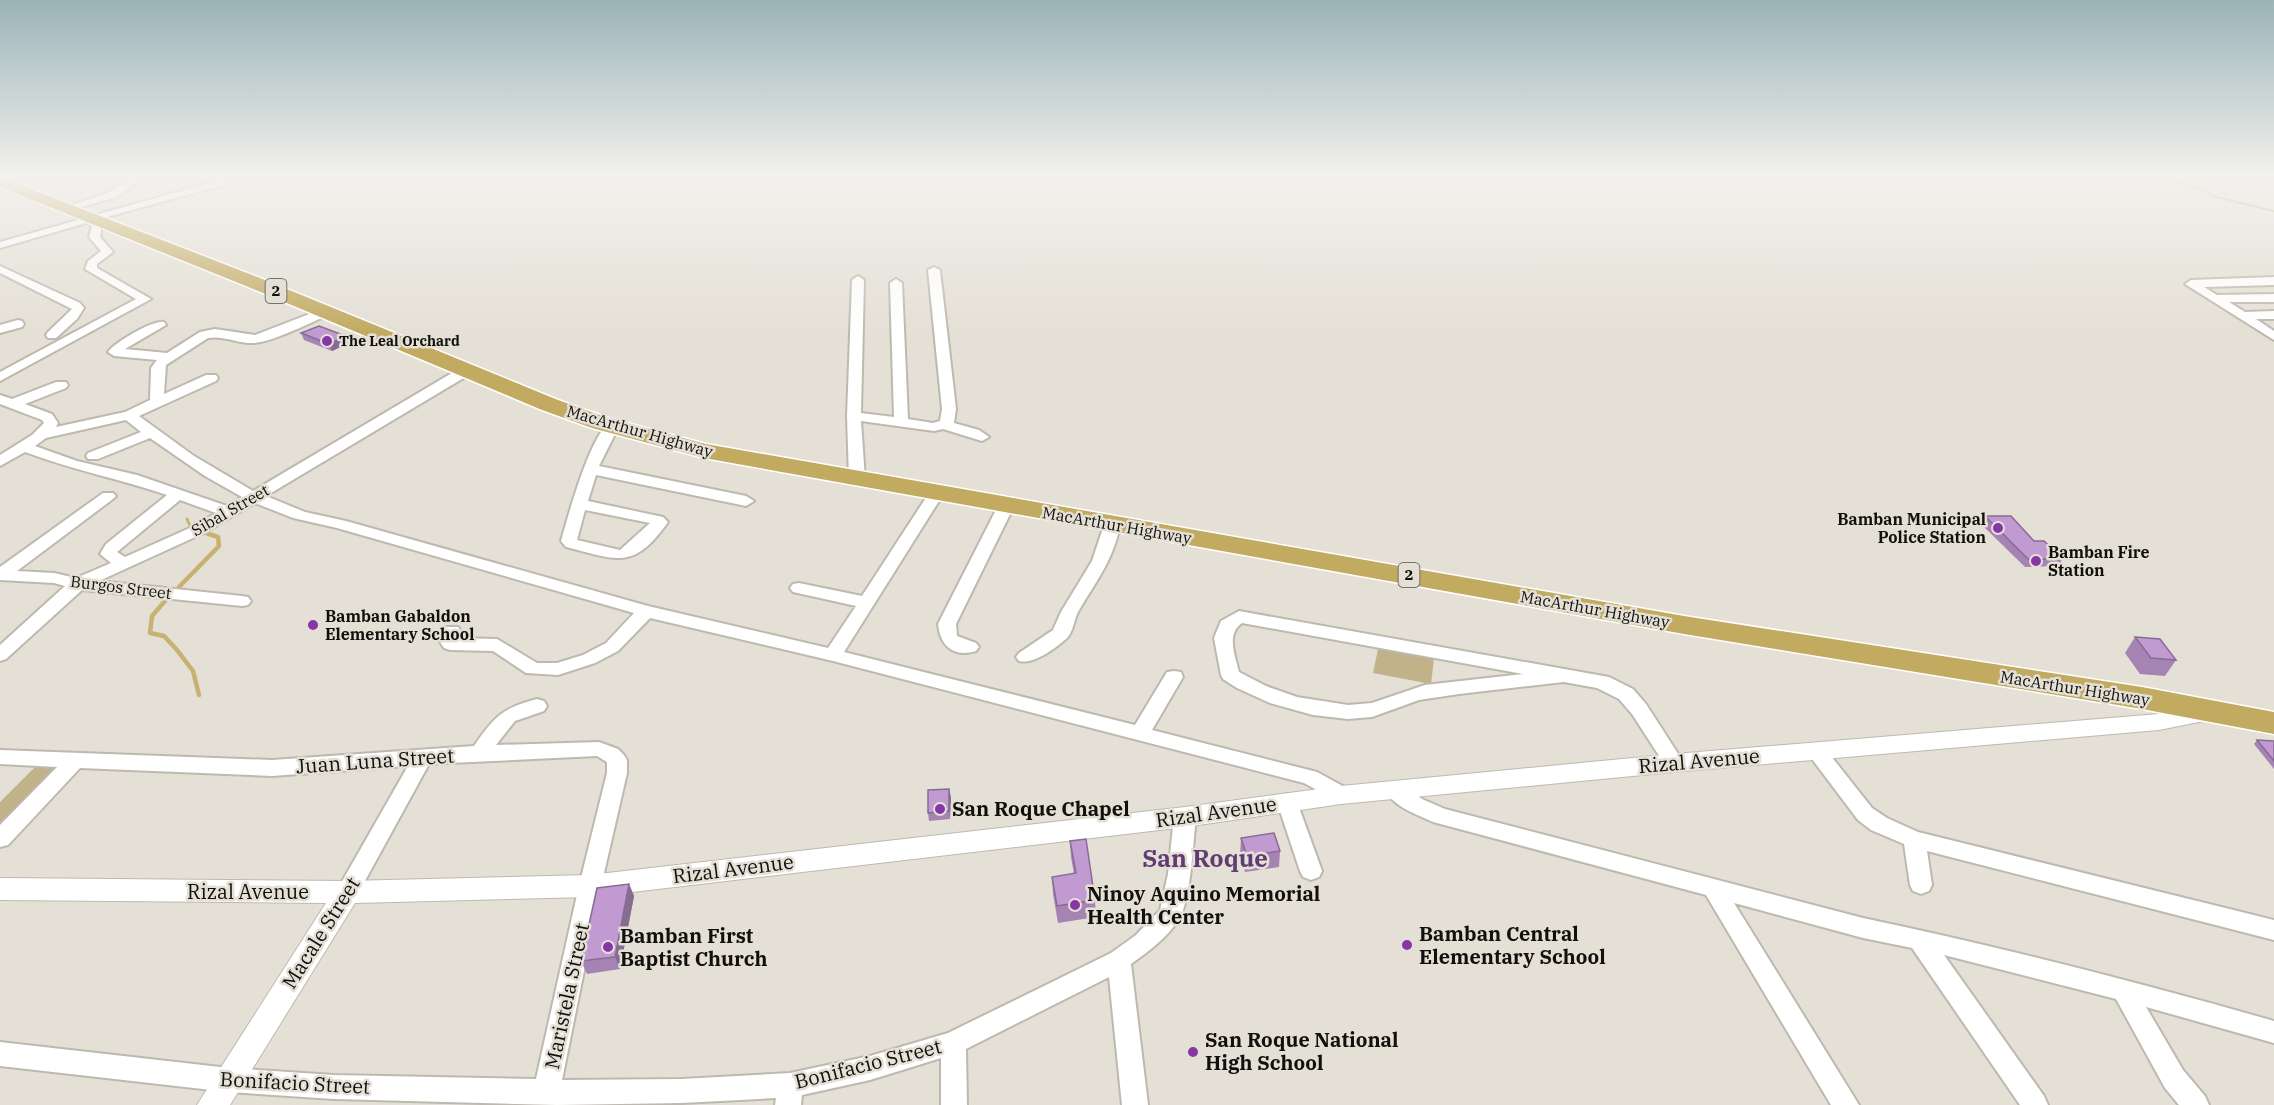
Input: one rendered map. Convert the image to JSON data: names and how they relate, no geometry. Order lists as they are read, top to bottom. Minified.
{"streets":{"highway":["2","MacArthur Highway"],"street":["Sibal Street","Burgos Street","Juan Luna Street","Rizal Avenue","Macale Street","Maristela Street","Bonifacio Street"]},"crossings":[["MacArthur Highway","Sibal Street"],["MacArthur Highway","Rizal Avenue"],["Sibal Street","Burgos Street"],["Juan Luna Street","Rizal Avenue"],["Juan Luna Street","Macale Street"],["Juan Luna Street","Maristela Street"],["Rizal Avenue","Macale Street"],["Rizal Avenue","Maristela Street"],["Rizal Avenue","Bonifacio Street"],["Macale Street","Bonifacio Street"],["Maristela Street","Bonifacio Street"]],"districts":["San Roque"],"places":["The Leal Orchard","Bamban Municipal Police Station","Bamban Fire Station","Bamban Gabaldon Elementary School","San Roque Chapel","Ninoy Aquino Memorial Health Center","Bamban Central Elementary School","Bamban First Baptist Church","San Roque National High School"]}
